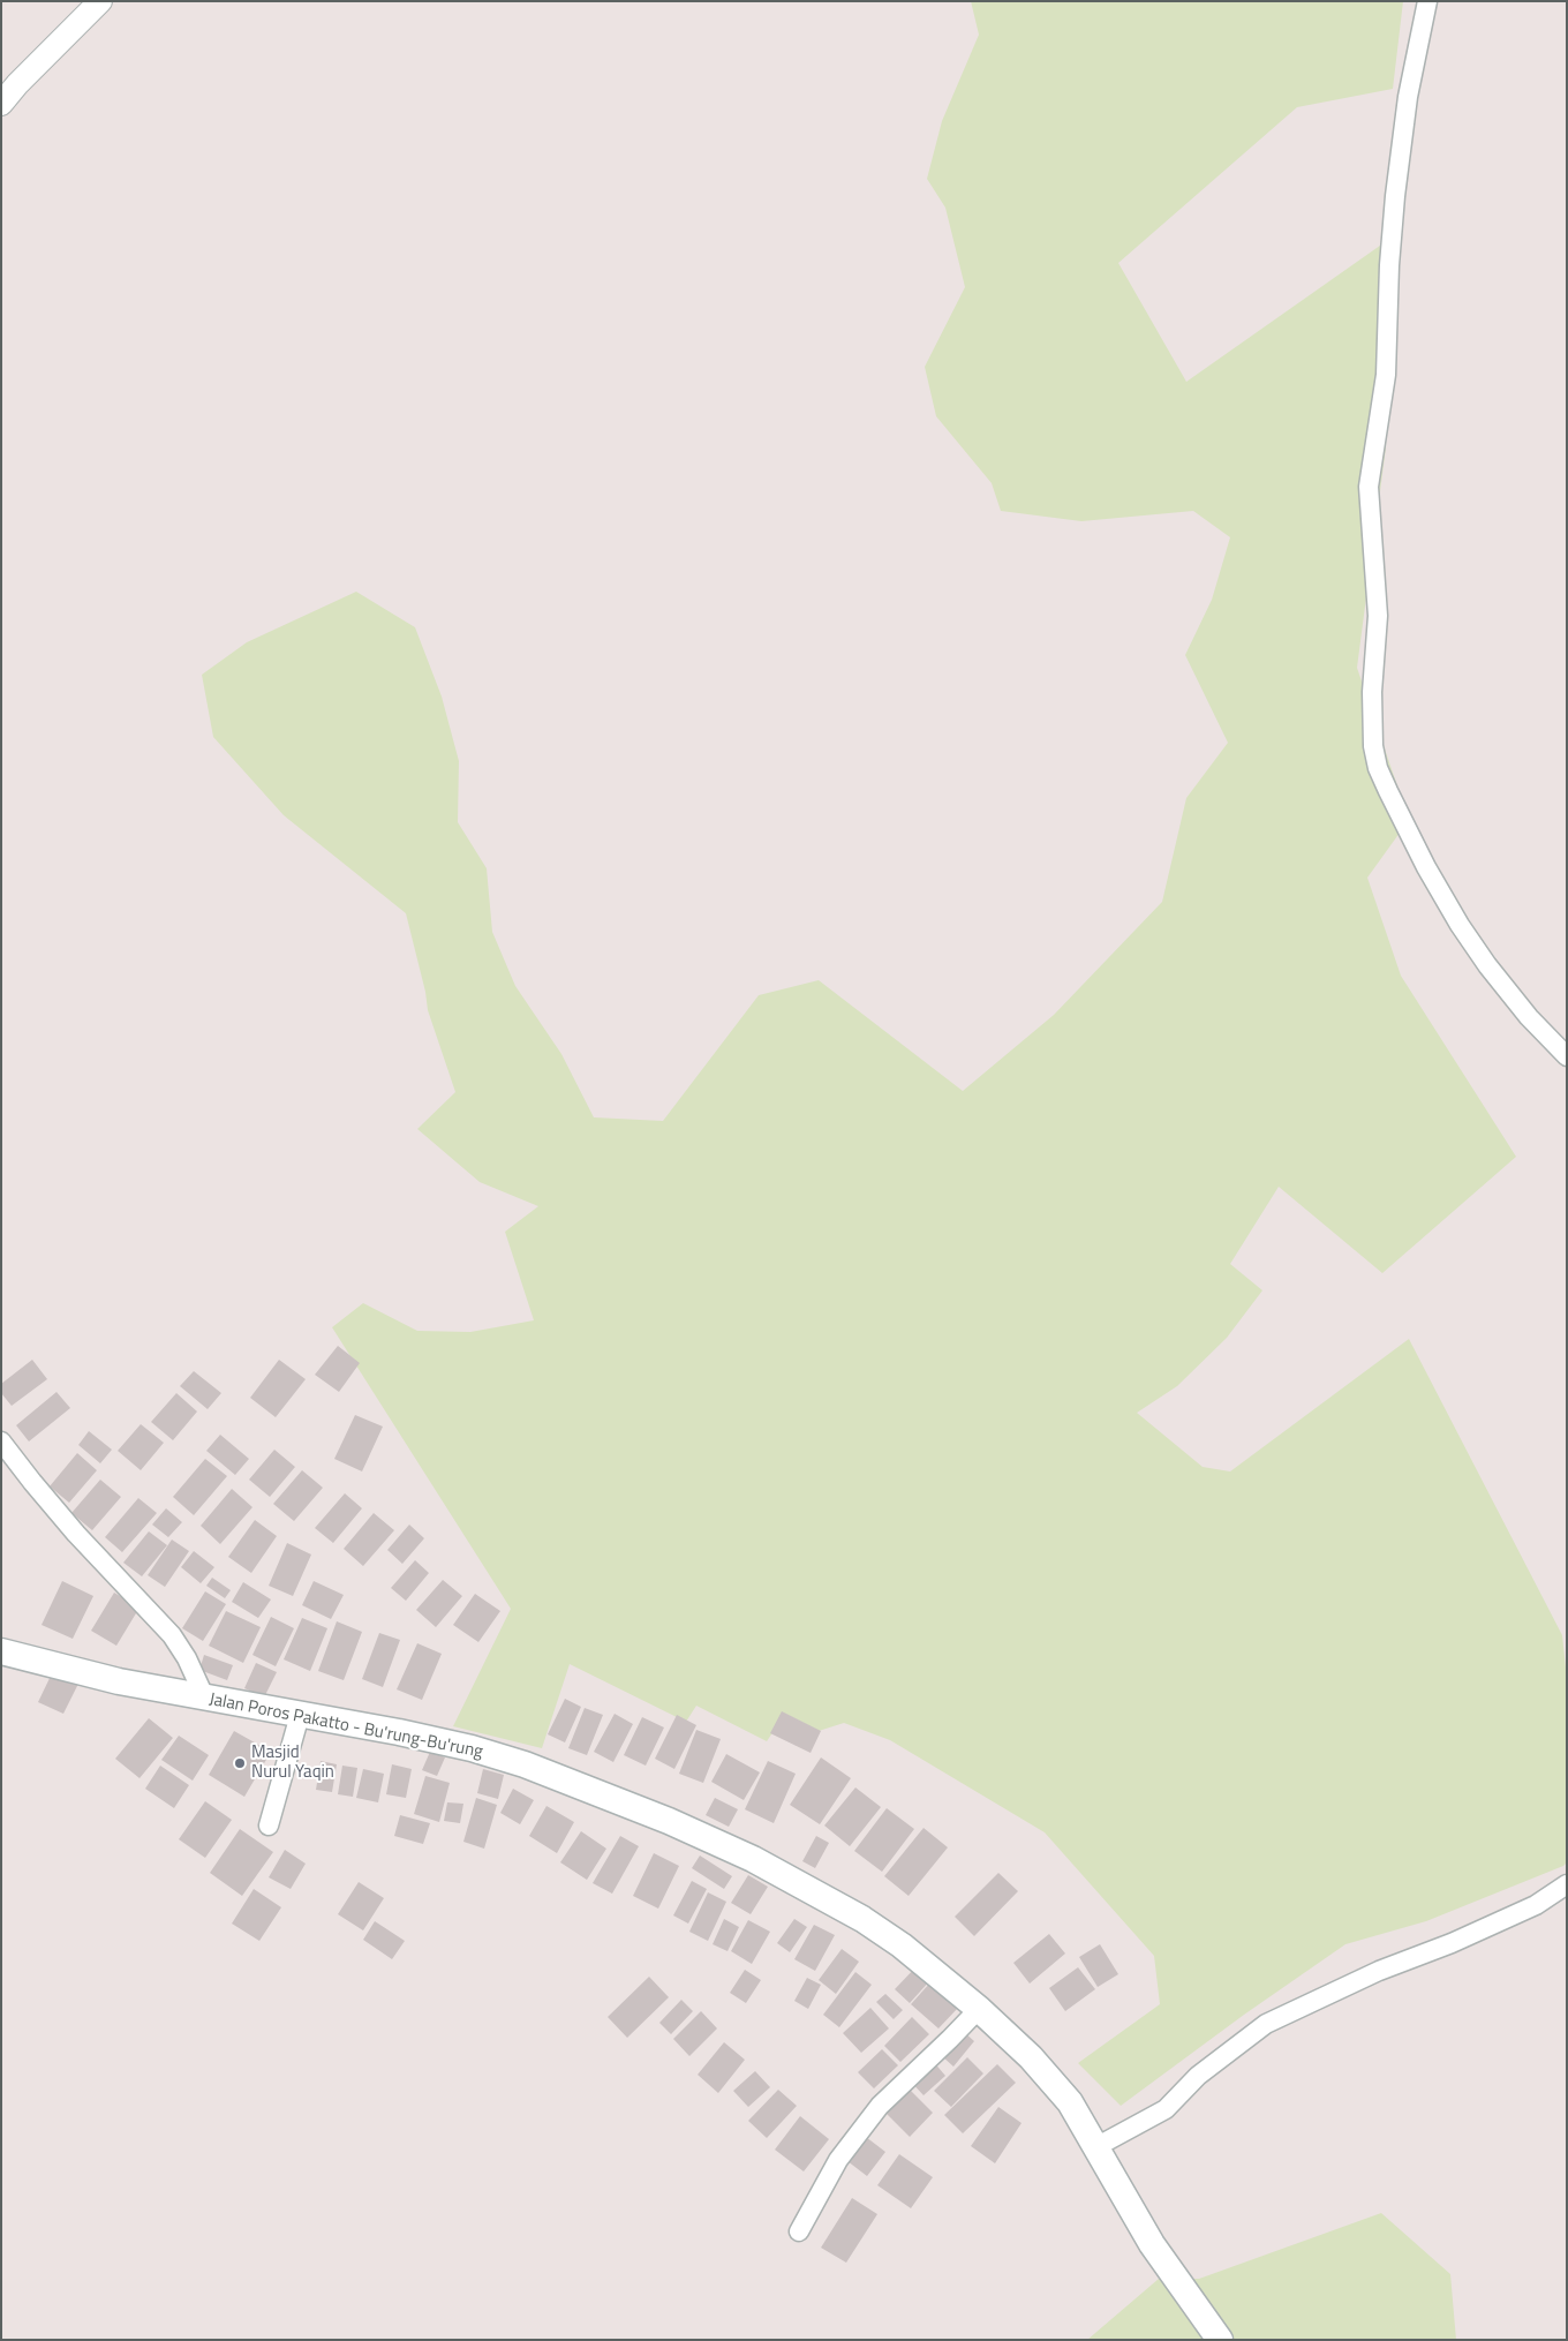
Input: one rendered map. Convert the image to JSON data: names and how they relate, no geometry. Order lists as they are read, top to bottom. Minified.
{"streets":{"main road":["Jalan Poros Pakatto - Bu'rung-Bu'rung"]},"places":["Masjid Nurul Yaqin"]}
